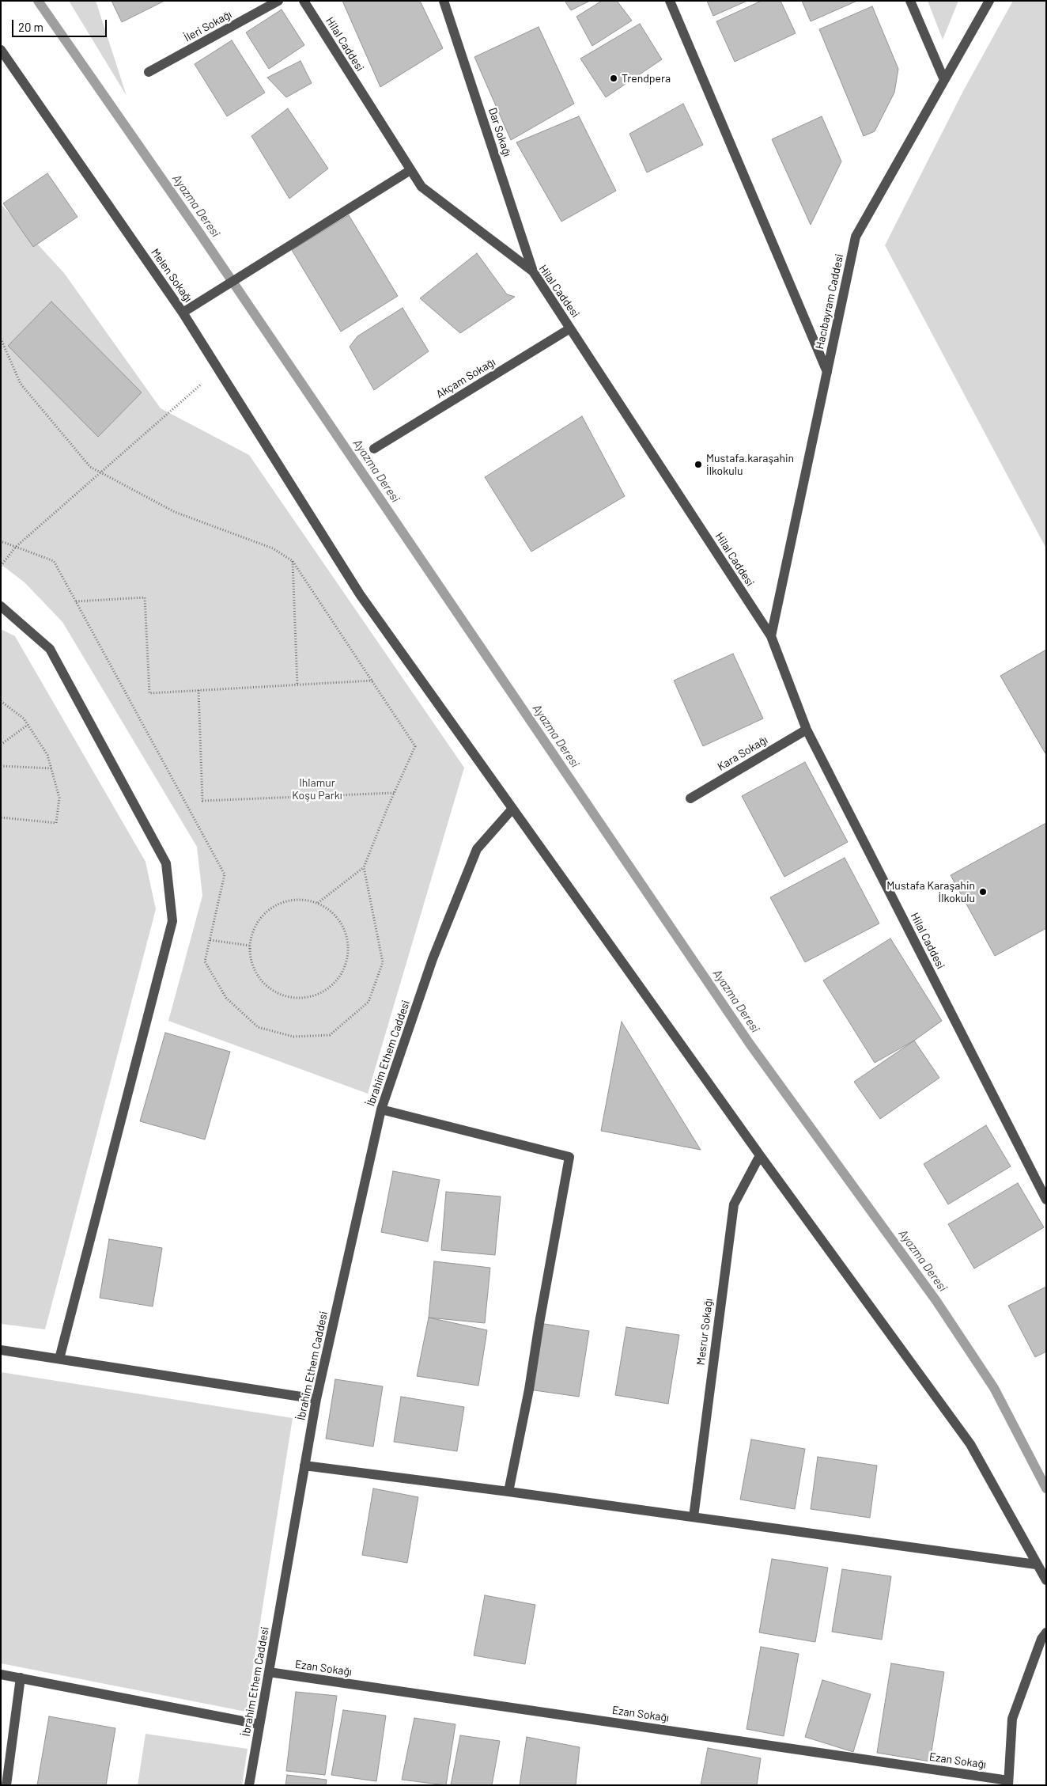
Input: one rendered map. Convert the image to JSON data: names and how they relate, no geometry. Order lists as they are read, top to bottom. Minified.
{"streets":{"street":["İleri Sokağı","Hilal Caddesi","Dar Sokağı","Melen Sokağı","Hacıbayram Caddesi","Akçam Sokağı","Kara Sokağı","İbrahim Ethem Caddesi","Mesrur Sokağı","Ezan Sokağı"]},"crossings":[["Hilal Caddesi","Dar Sokağı"],["Hilal Caddesi","Melen Sokağı"],["Hilal Caddesi","Hacıbayram Caddesi"],["Hilal Caddesi","Akçam Sokağı"],["Hilal Caddesi","Kara Sokağı"],["İbrahim Ethem Caddesi","Ezan Sokağı"]],"water":["Ayazma Deresi"],"parks":["Ihlamur Koşu Parkı"],"places":["Trendpera","Mustafa.karaşahin İlkokulu","Mustafa Karaşahin İlkokulu"],"scale_bar":"20 m"}
